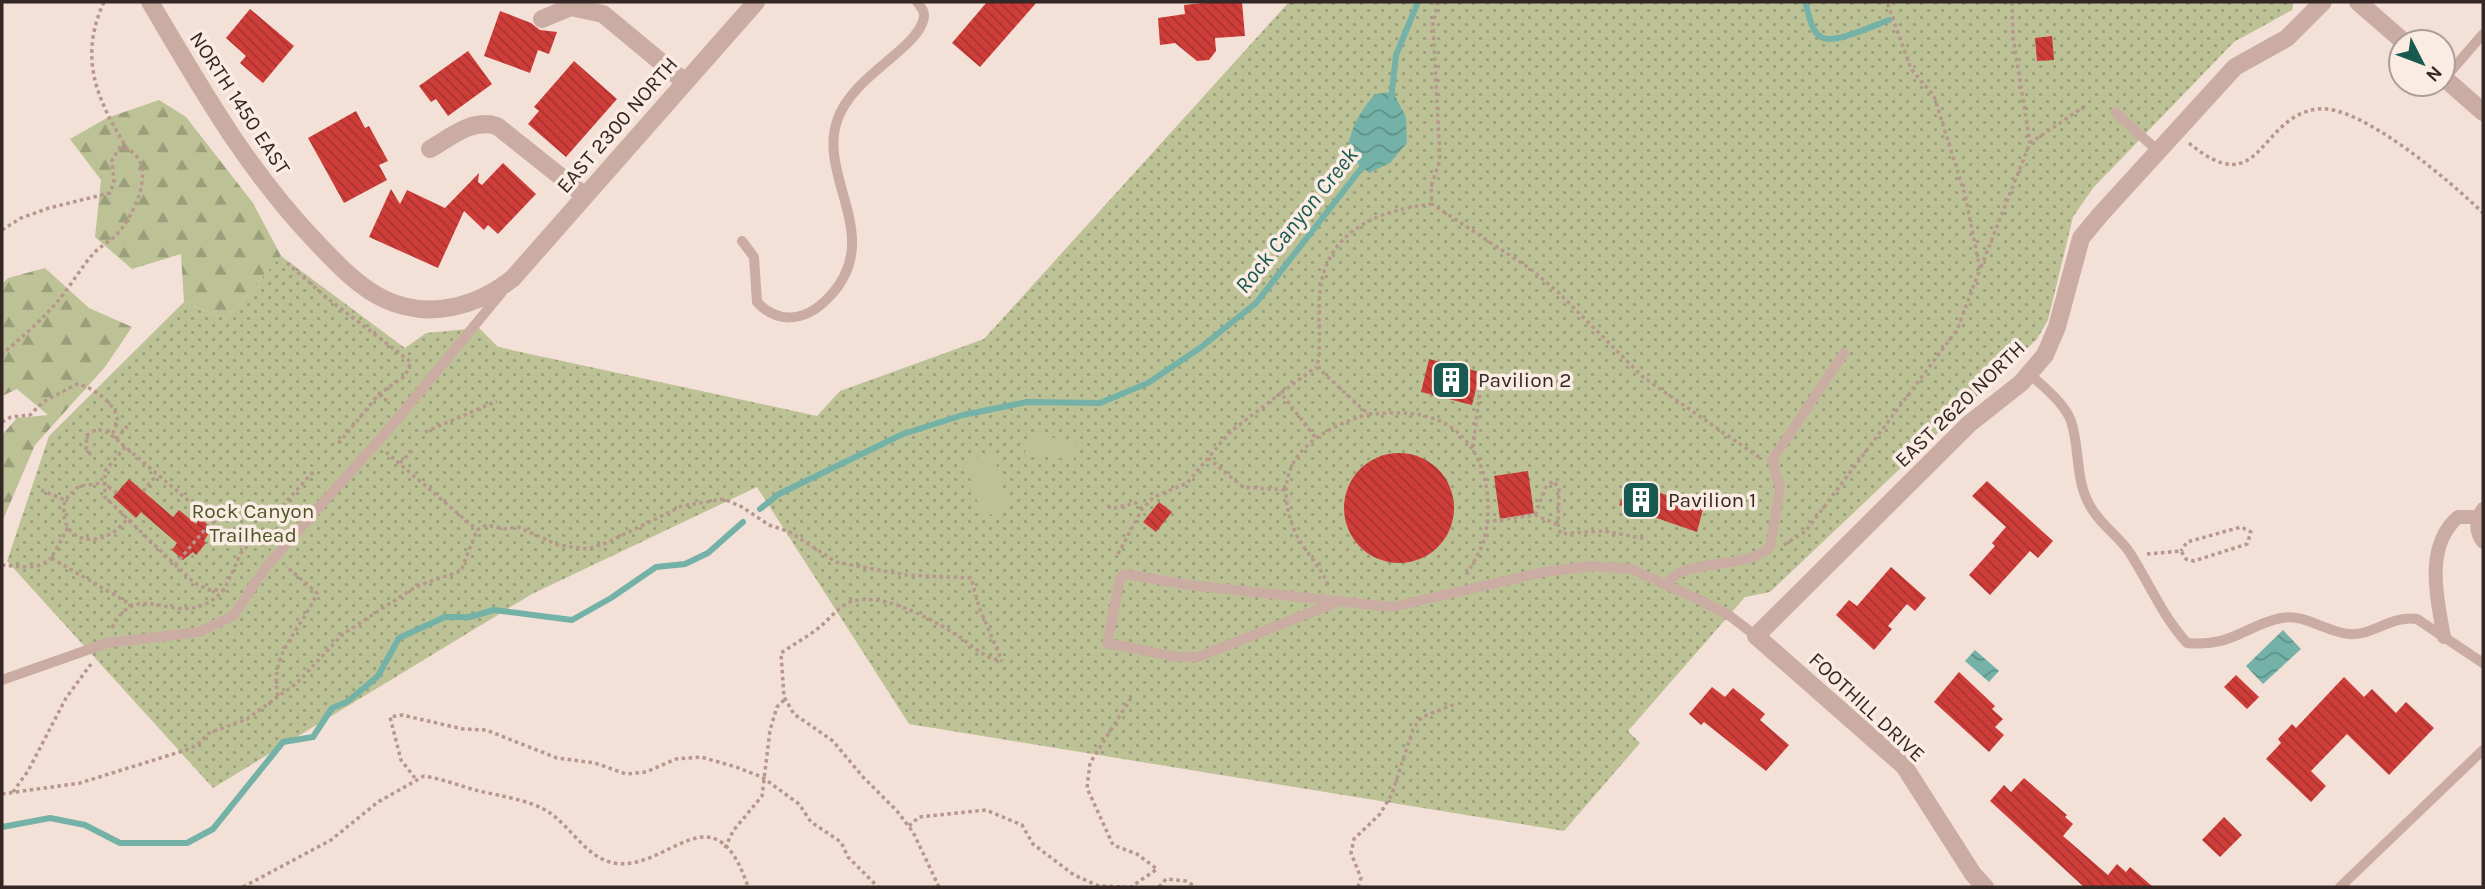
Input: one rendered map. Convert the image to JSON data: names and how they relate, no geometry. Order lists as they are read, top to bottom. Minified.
{"streets":{"street":["NORTH 1450 EAST","EAST 2300 NORTH","EAST 2620 NORTH","FOOTHILL DRIVE"]},"crossings":[["NORTH 1450 EAST","EAST 2300 NORTH"],["EAST 2620 NORTH","FOOTHILL DRIVE"]],"water":["Rock Canyon Creek"],"parks":["Rock Canyon Trailhead"],"places":{"building":["Pavilion 2","Pavilion 1"]},"north":"bottom right"}
